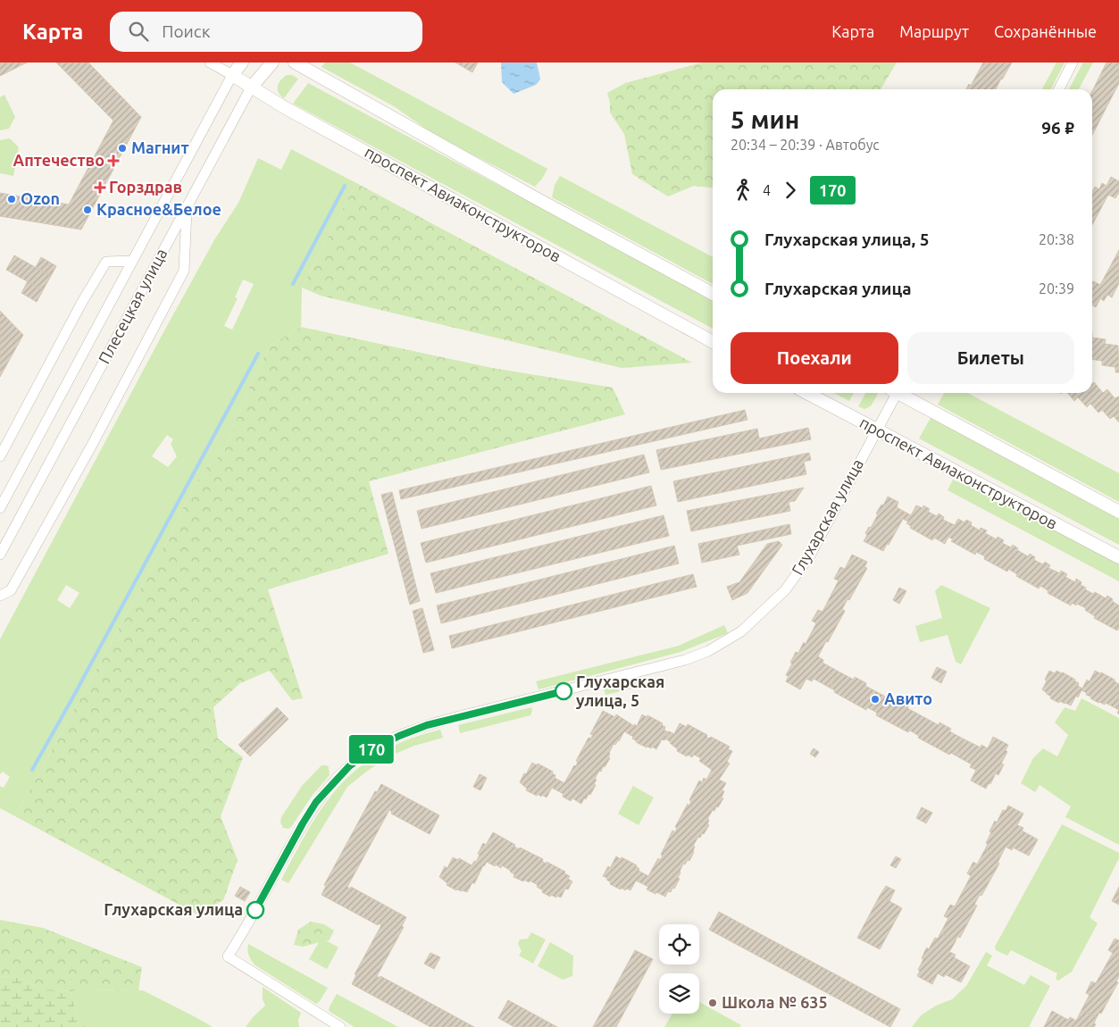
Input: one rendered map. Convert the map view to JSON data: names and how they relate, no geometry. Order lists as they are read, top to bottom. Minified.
{"streets":{"street":["проспект Авиаконструкторов","Плесецкая улица","Глухарская улица"]},"crossings":[["проспект Авиаконструкторов","Плесецкая улица"],["проспект Авиаконструкторов","Глухарская улица"]],"places":{"other":["Магнит","Ozon","Красное&Белое","Глухарская улица, 5","Авито","Глухарская улица","Школа № 635"],"health":["Аптечество","Горздрав"]},"lines":["bus line 170"],"page":{"header":"Карта","search":"Поиск","nav":["Карта","Маршрут","Сохранённые"],"on_map":"170","heading":["5 мин","20:34 – 20:39 · Автобус","96 ₽"],"legs":["4","170"],"list":[{"name":"Глухарская улица, 5","value":"20:38"},{"name":"Глухарская улица","value":"20:39"}],"buttons":["Поехали","Билеты"]}}
